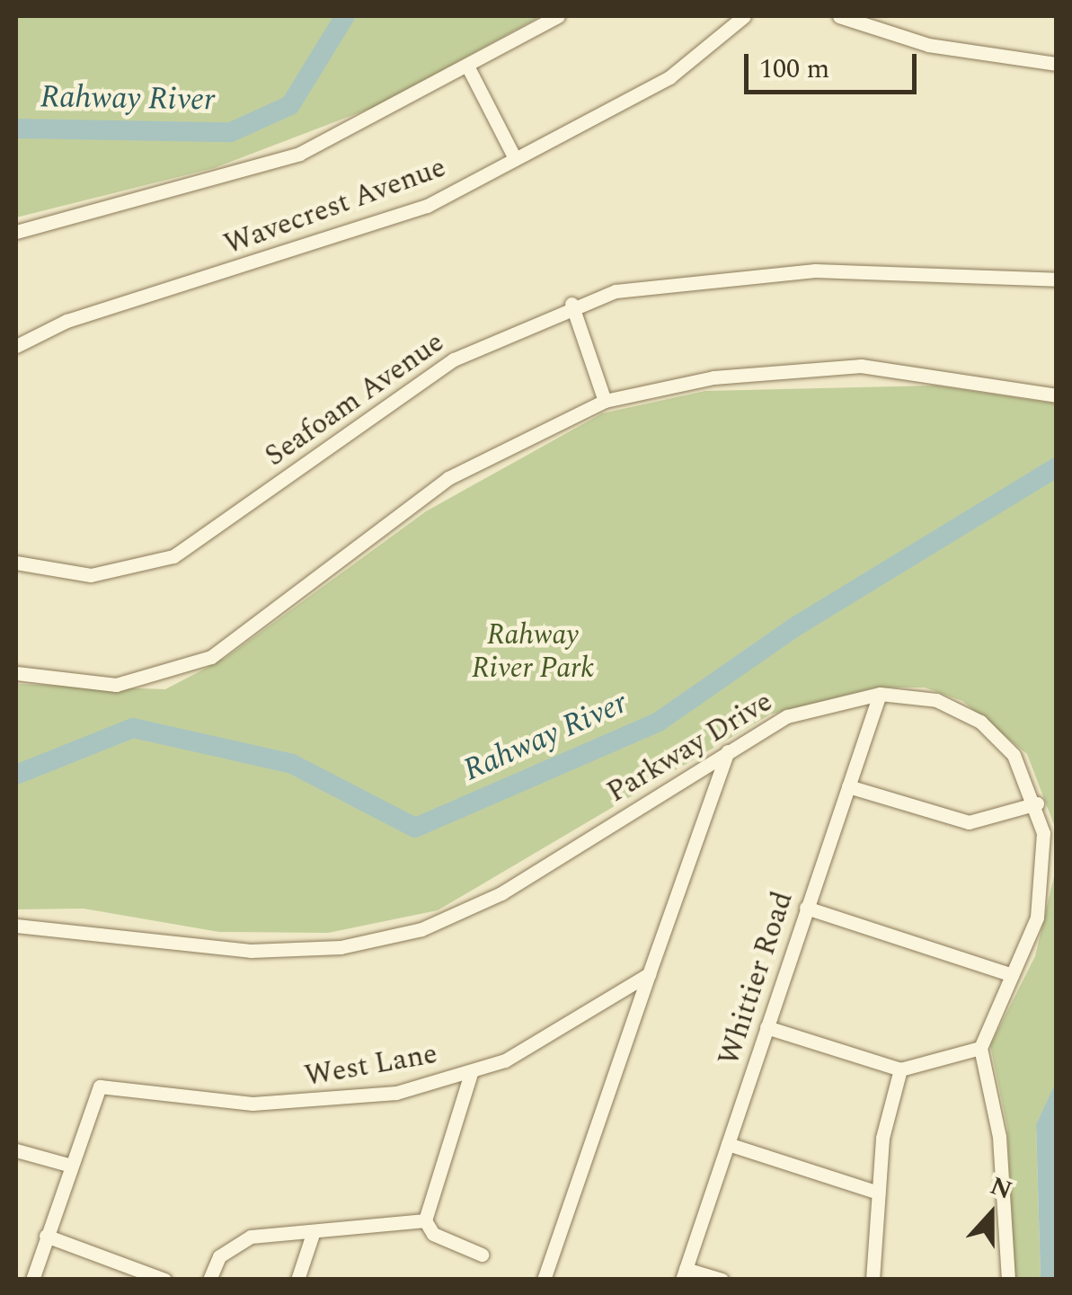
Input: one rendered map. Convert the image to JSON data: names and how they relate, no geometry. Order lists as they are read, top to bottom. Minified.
{"streets":{"street":["Wavecrest Avenue","Seafoam Avenue","Parkway Drive","Whittier Road","West Lane"]},"crossings":[["Parkway Drive","Whittier Road"]],"water":["Rahway River"],"parks":["Rahway River Park"],"scale_bar":"100 m","north":"top"}
